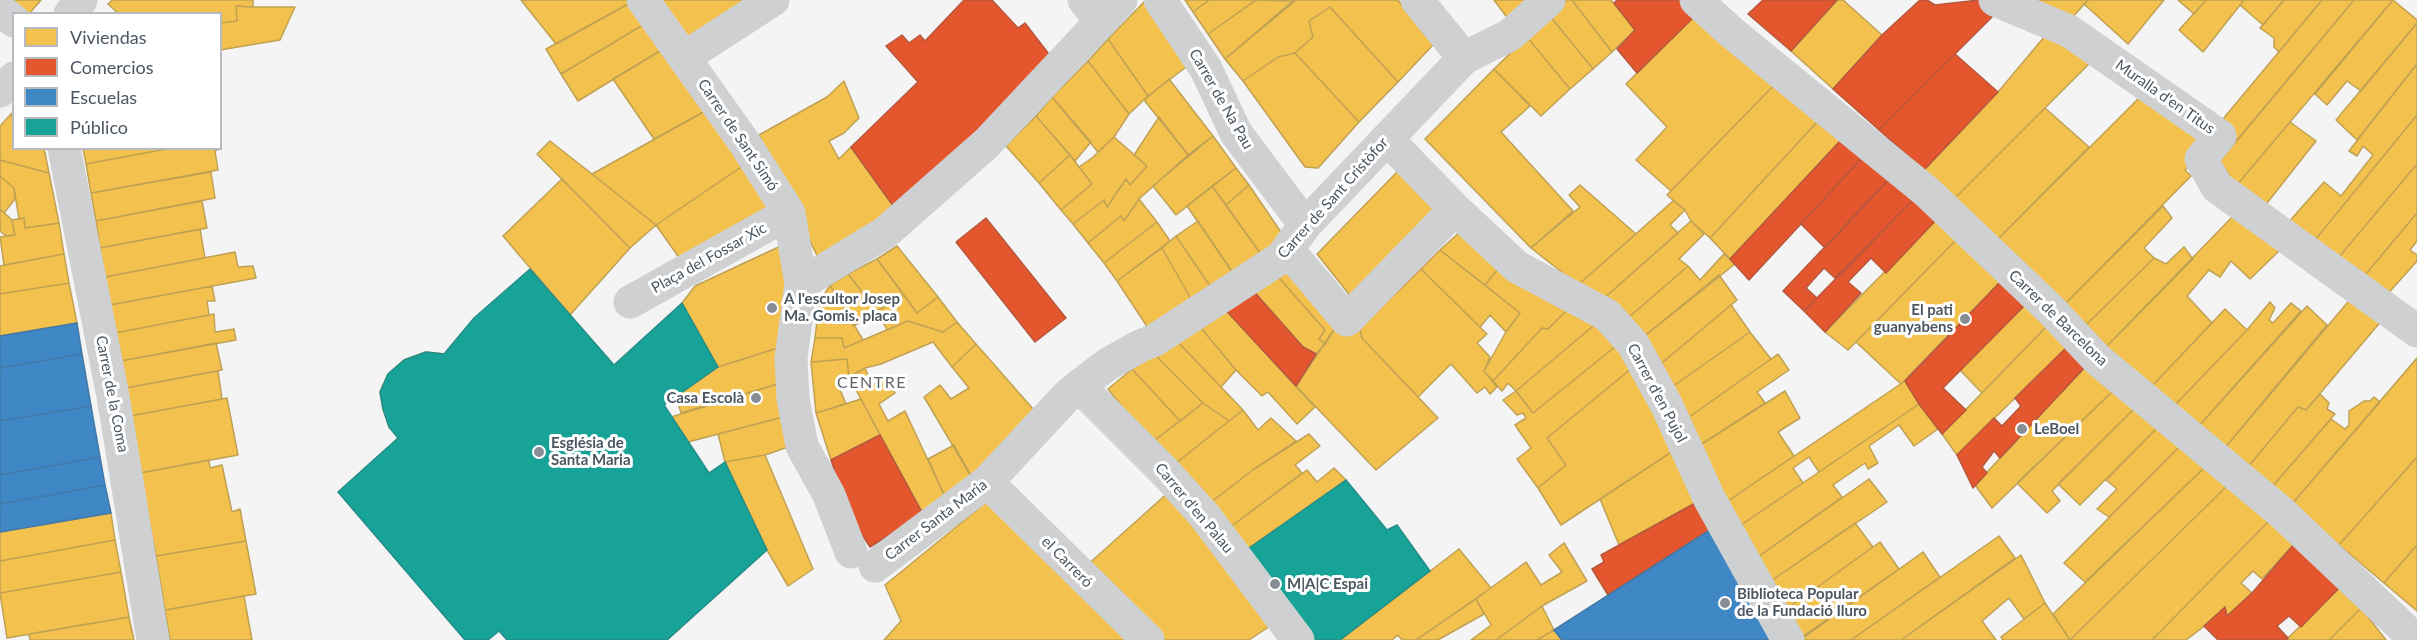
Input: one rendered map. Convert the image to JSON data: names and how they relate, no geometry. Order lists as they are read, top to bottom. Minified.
{"streets":{"street":["Muralla d'en Titus","Carrer de Na Pau","Carrer de Sant Simó","Carrer de Sant Cristòfor","Plaça del Fossar Xic","Carrer de Barcelona","Carrer d'en Pujol","Carrer de la Coma","Carrer d'en Palau","Carrer Santa Maria","el Carreró"]},"crossings":[["Carrer de Na Pau","Carrer de Sant Cristòfor"],["Carrer de Sant Simó","Plaça del Fossar Xic"],["Carrer de Sant Simó","Carrer Santa Maria"],["Carrer de Sant Cristòfor","Carrer d'en Pujol"],["Carrer de Sant Cristòfor","Carrer d'en Palau"],["Carrer de Sant Cristòfor","Carrer Santa Maria"],["Carrer Santa Maria","el Carreró"]],"districts":["CENTRE"],"places":["A l'escultor Josep Ma. Gomis. placa","El pati guanyabens","Casa Escolà","LeBoel","Església de Santa Maria","M|A|C Espai","Biblioteca Popular de la Fundació Iluro"],"legend":["Viviendas","Comercios","Escuelas","Público"]}
